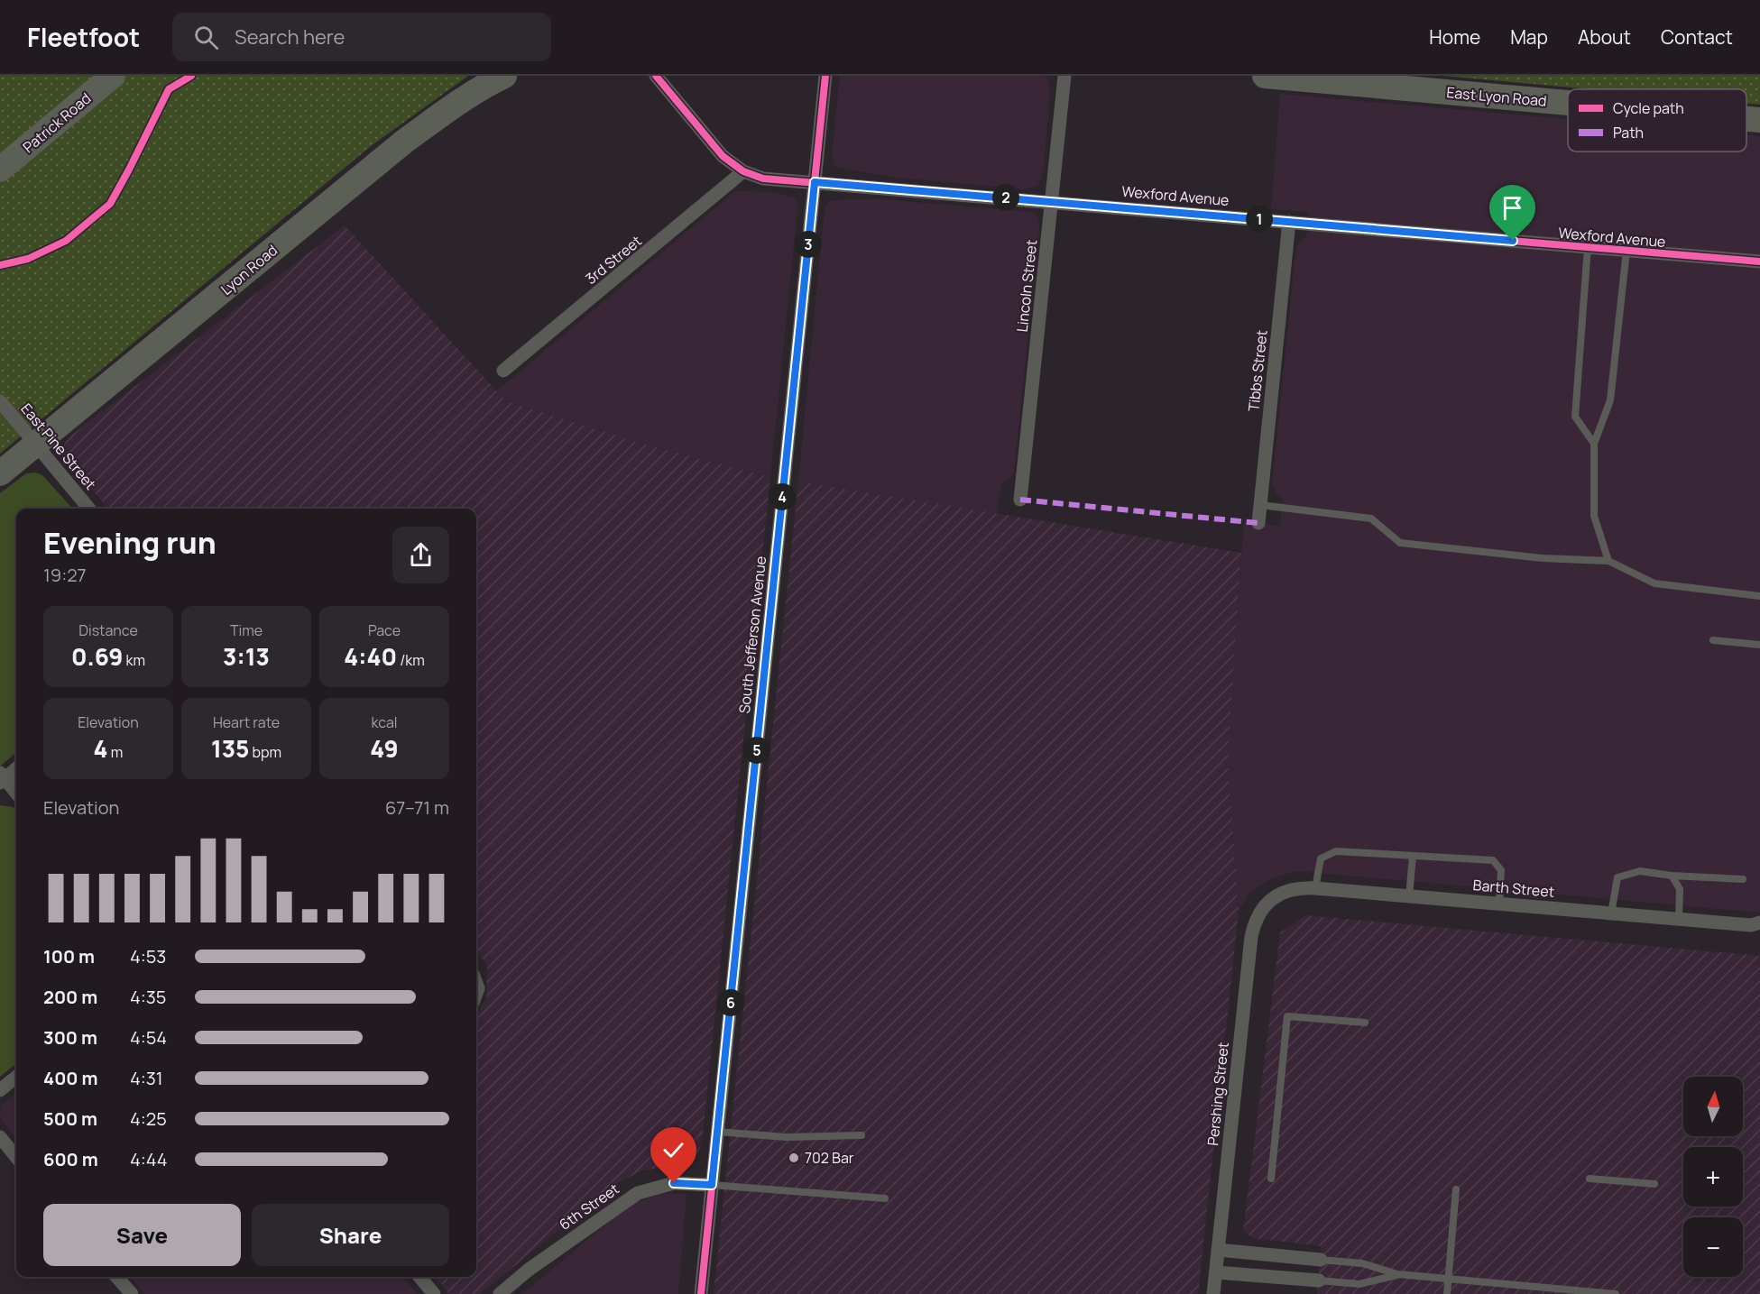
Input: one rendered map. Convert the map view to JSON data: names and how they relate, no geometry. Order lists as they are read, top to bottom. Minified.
{"streets":{"highway":["East Lyon Road","Patrick Road","Lyon Road"],"street":["Wexford Avenue","3rd Street","Lincoln Street","Tibbs Street","East Pine Street","South Jefferson Avenue","Barth Street","Pershing Street","6th Street"]},"crossings":[["Wexford Avenue","3rd Street"],["Wexford Avenue","Lincoln Street"],["Wexford Avenue","Tibbs Street"],["Wexford Avenue","South Jefferson Avenue"],["Lyon Road","East Pine Street"],["South Jefferson Avenue","6th Street"],["Barth Street","Pershing Street"]],"places":["702 Bar"],"legend":["Cycle path","Path"],"north":"top","page":{"header":"Fleetfoot","search":"Search here","nav":["Home","Map","About","Contact"],"pins":["2","1","3","4","5","6"],"heading":["Evening run","19:27"],"stats":[["Distance","0.69 km"],["Time","3:13"],["Pace","4:40 /km"],["Elevation","4 m"],["Heart rate","135 bpm"],["kcal","49"]],"chart":["Elevation","67–71 m"],"list":[{"name":"100 m","note":"4:53"},{"name":"200 m","note":"4:35"},{"name":"300 m","note":"4:54"},{"name":"400 m","note":"4:31"},{"name":"500 m","note":"4:25"},{"name":"600 m","note":"4:44"}],"map_buttons":["+","−"],"buttons":["Save","Share"]}}
